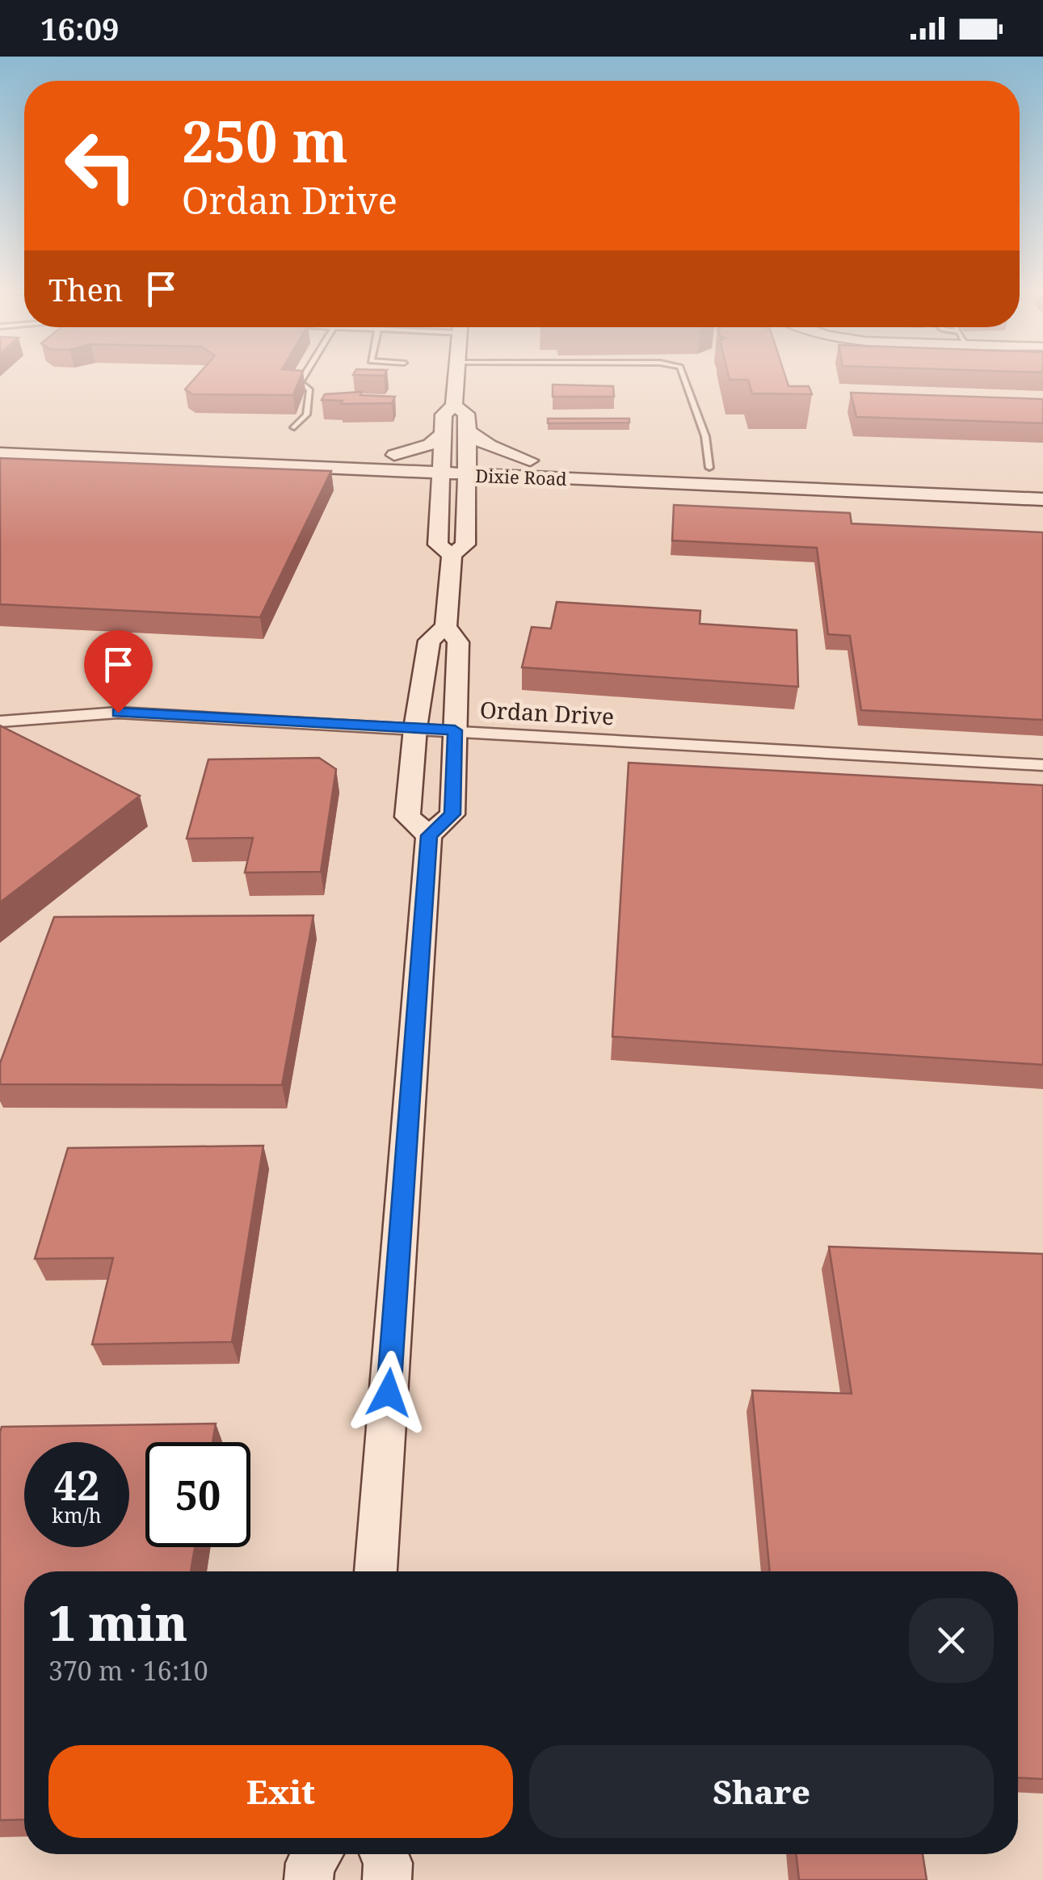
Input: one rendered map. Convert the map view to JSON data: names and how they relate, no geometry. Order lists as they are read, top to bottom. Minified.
{"streets":{"main road":["Dixie Road"],"street":["Ordan Drive"]},"page":{"status":"16:09","turn":["250 m","Ordan Drive"],"then":"Then","speed":"42 km/h","limit":"50","heading":["1 min","370 m · 16:10"],"buttons":["Exit","Share"]}}
